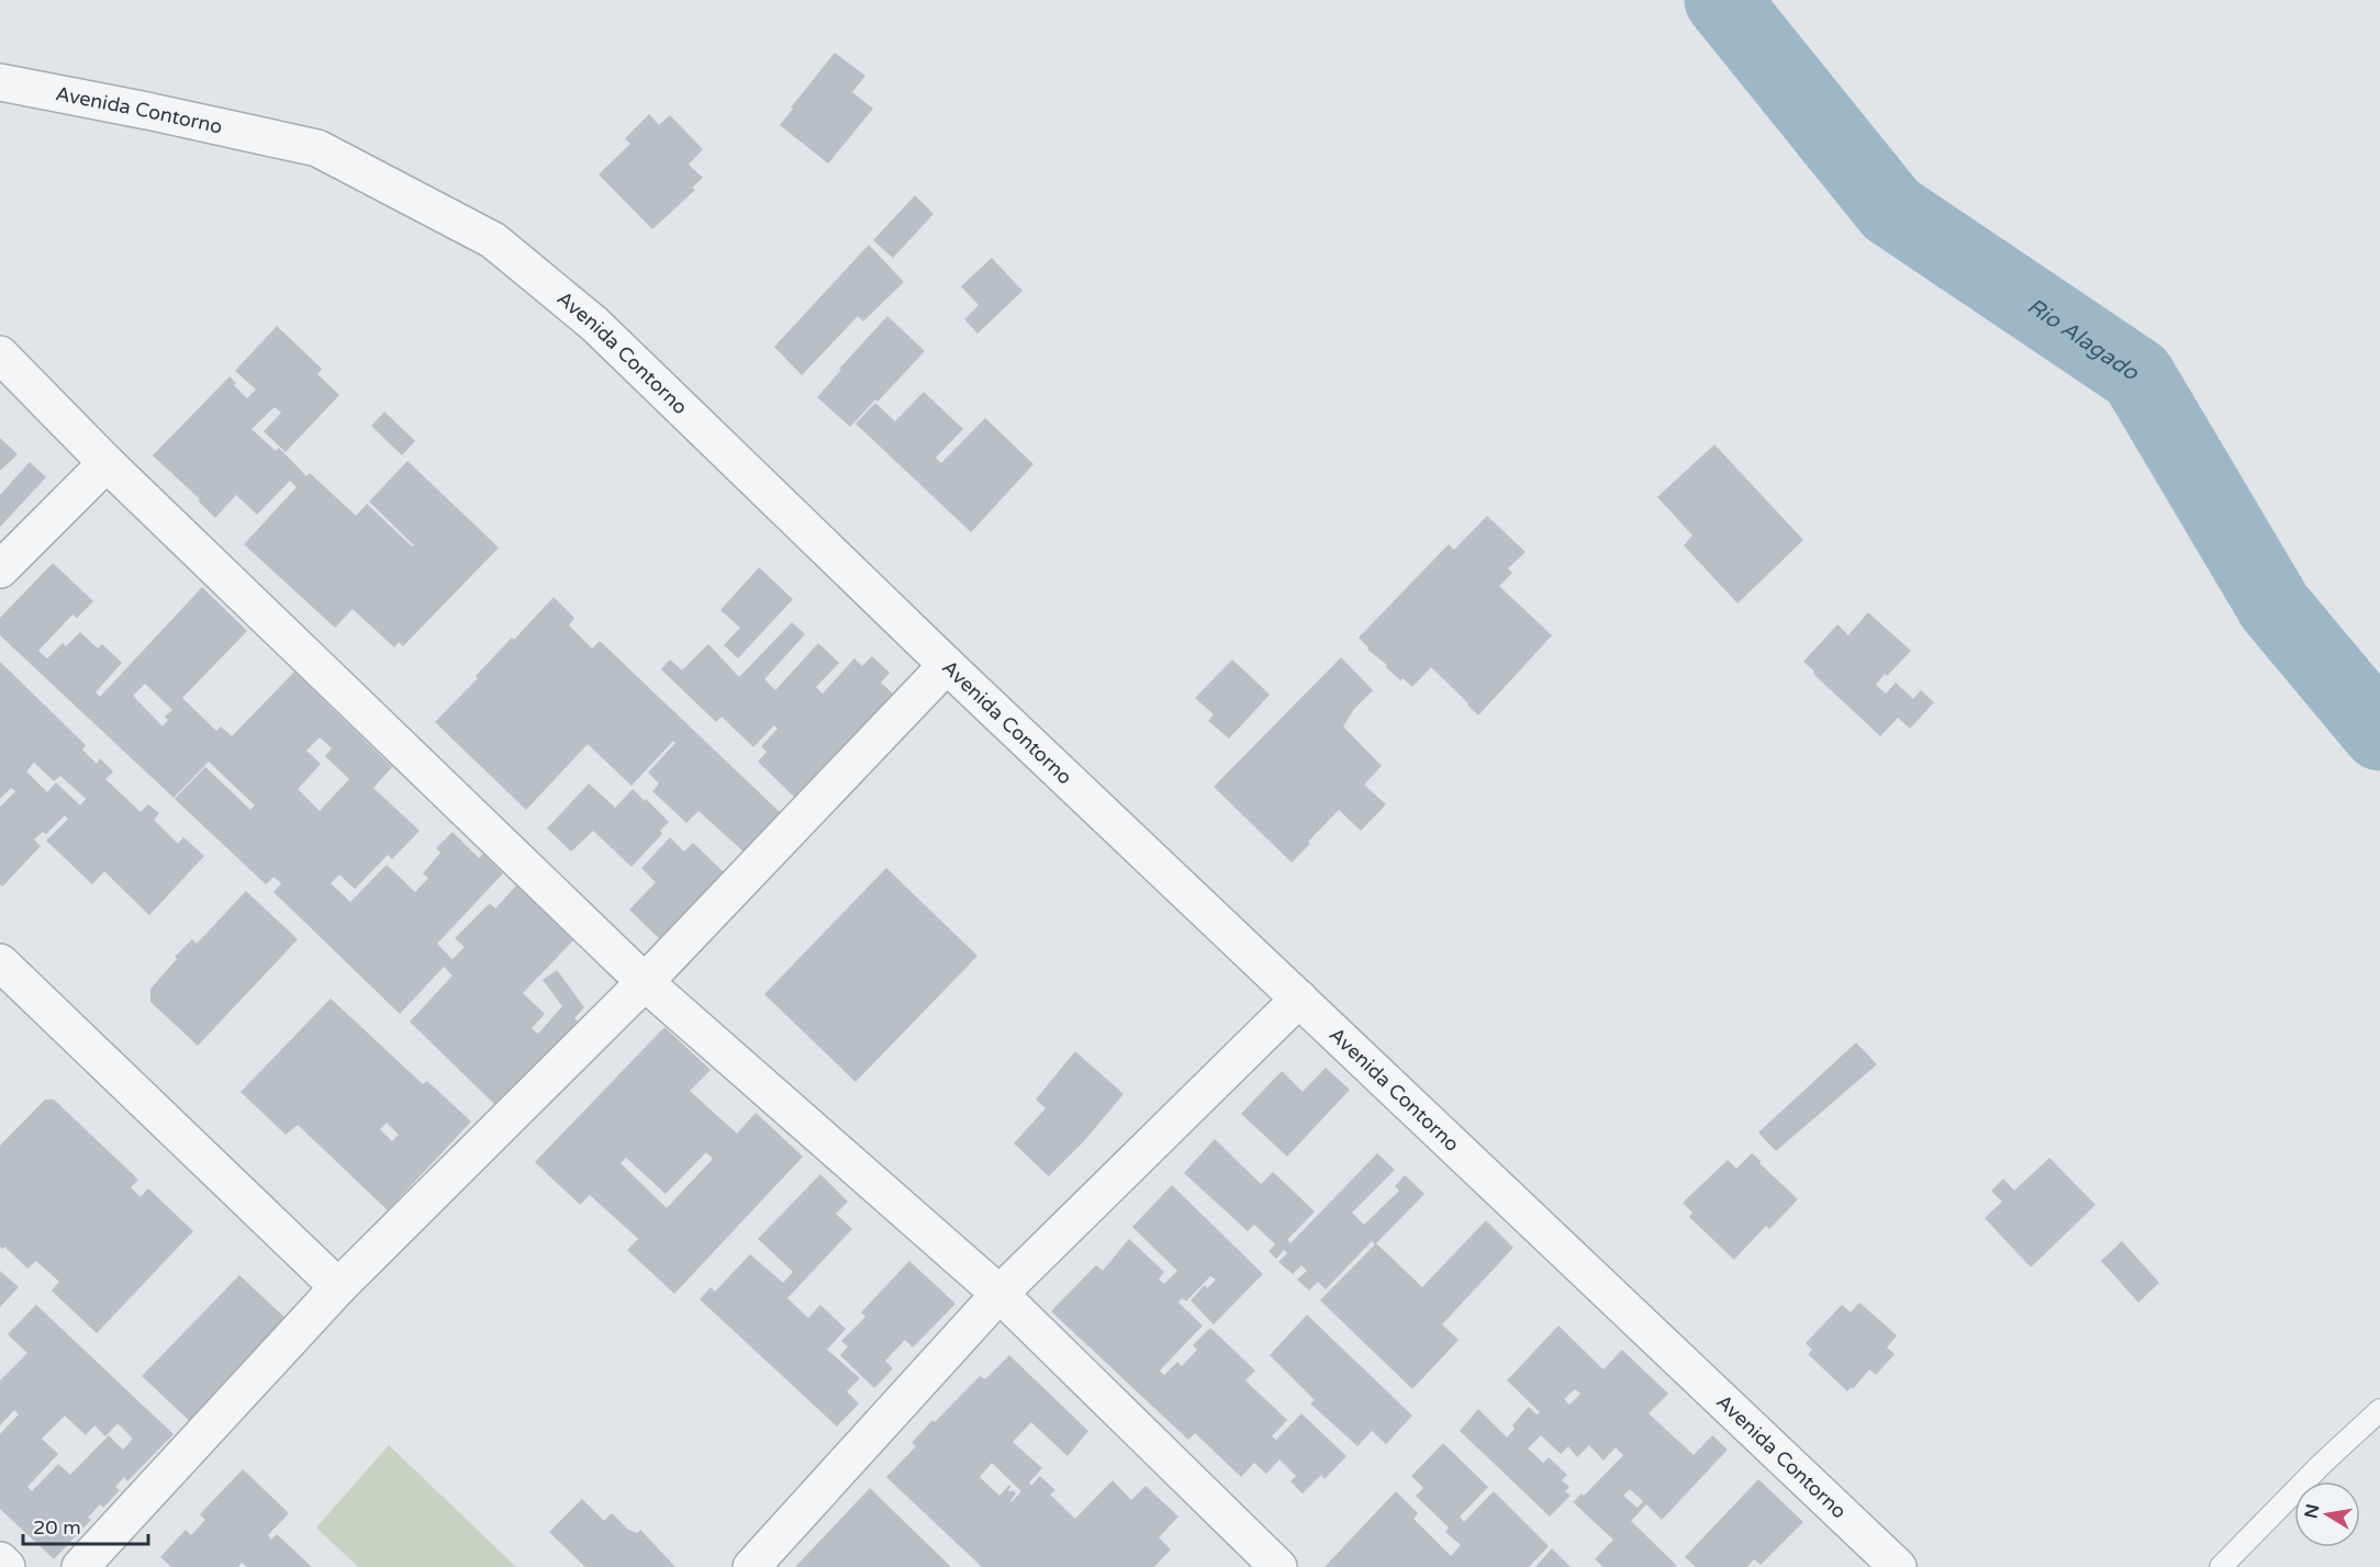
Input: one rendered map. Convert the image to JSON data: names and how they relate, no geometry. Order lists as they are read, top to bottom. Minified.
{"streets":{"street":["Avenida Contorno"]},"water":["Rio Alagado"],"scale_bar":"20 m","north":"left"}
